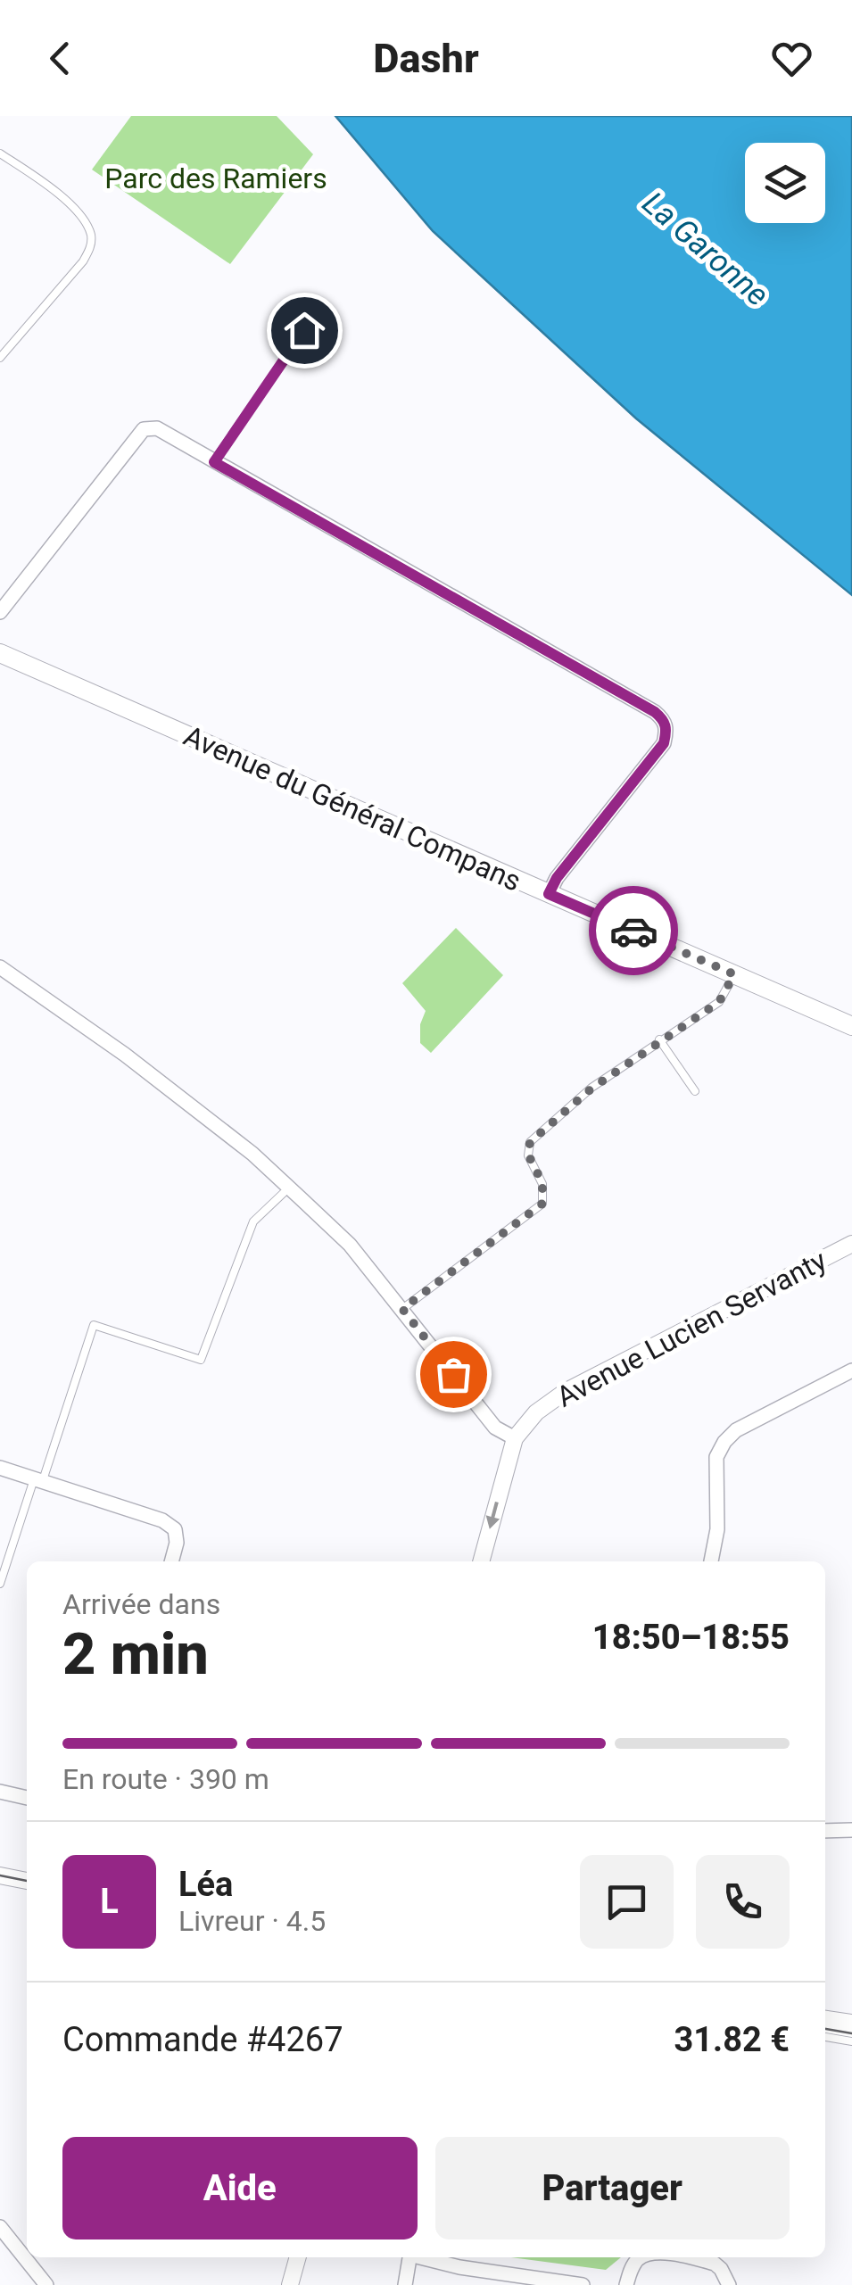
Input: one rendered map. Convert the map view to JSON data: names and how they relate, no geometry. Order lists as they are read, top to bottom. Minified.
{"streets":{"main road":["Avenue du Général Compans"],"street":["Avenue Lucien Servanty"]},"water":["La Garonne"],"parks":["Parc des Ramiers"],"page":{"header":"Dashr","heading":["2 min","Arrivée dans","18:50–18:55"],"panel":["Léa","Livreur · 4.5","Commande #4267","31.82 €"],"bar":"En route · 390 m","round":"L","buttons":["Aide","Partager"]}}
